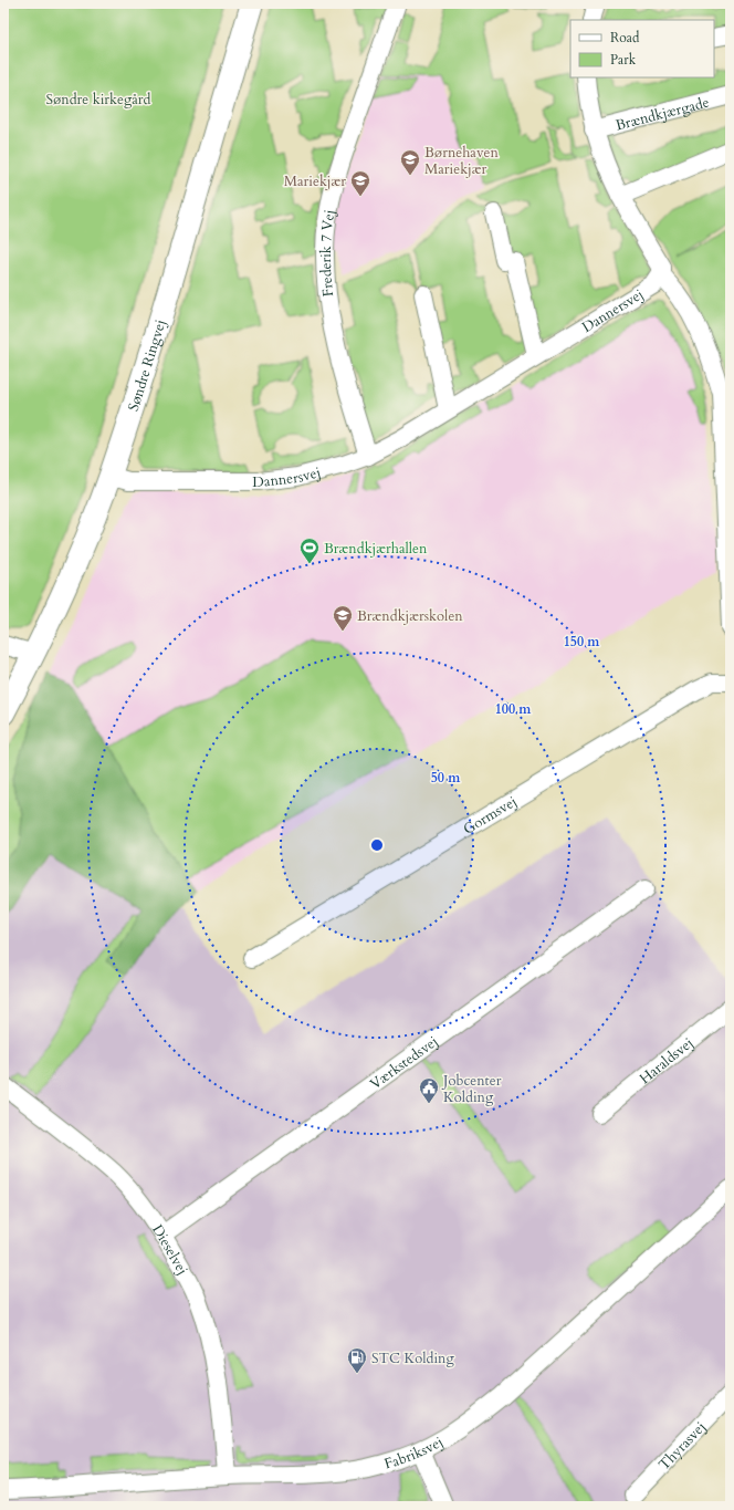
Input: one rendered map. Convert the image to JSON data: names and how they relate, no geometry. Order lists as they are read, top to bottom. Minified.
{"streets":{"main road":["Søndre Ringvej"],"street":["Brændkjærgade","Frederik 7 Vej","Dannersvej","Gormsvej","Haraldsvej","Værkstedsvej","Dieselvej","Thyrasvej","Fabriksvej"]},"crossings":[["Frederik 7 Vej","Dannersvej"],["Dannersvej","Søndre Ringvej"],["Værkstedsvej","Dieselvej"],["Dieselvej","Fabriksvej"]],"parks":["Søndre kirkegård"],"places":{"school or university":["Børnehaven Mariekjær","Mariekjær","Brændkjærskolen"],"sports":["Brændkjærhallen"],"public building":["Jobcenter Kolding"],"fuel station":["STC Kolding"]},"legend":["Road","Park"],"rings":["150 m","100 m","50 m"]}
